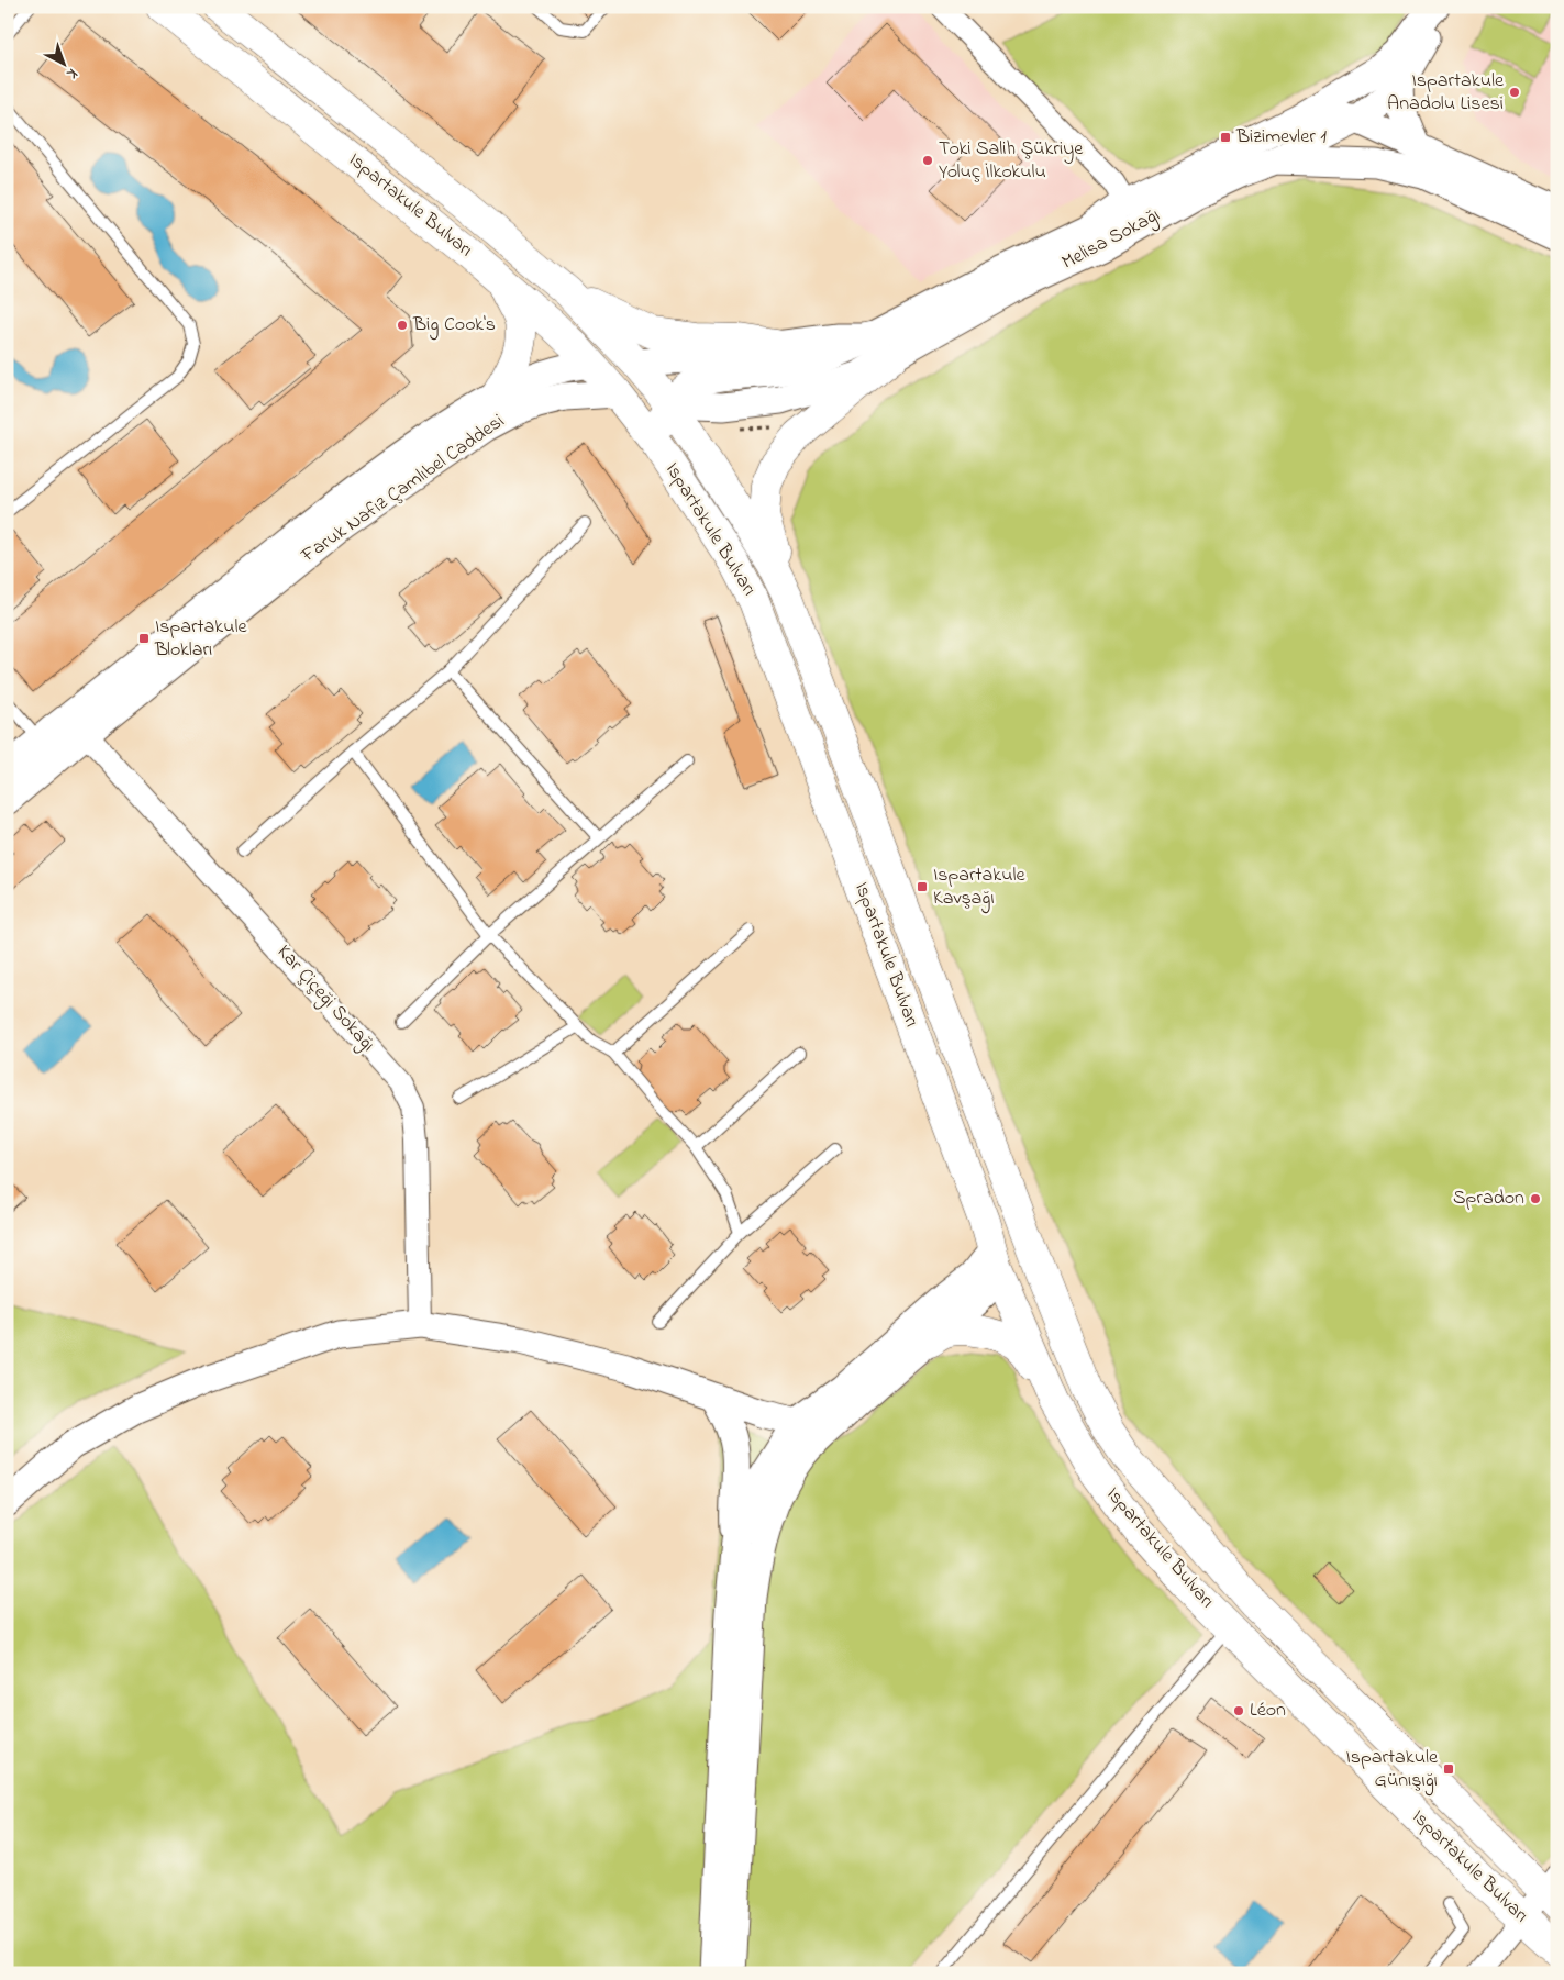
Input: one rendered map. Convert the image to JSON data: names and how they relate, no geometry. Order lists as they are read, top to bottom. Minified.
{"streets":{"main road":["Ispartakule Bulvarı"],"street":["Melisa Sokağı","Faruk Nafız Çamlıbel Caddesi","Kar Çiçeği Sokağı"]},"crossings":[["Ispartakule Bulvarı","Melisa Sokağı"],["Ispartakule Bulvarı","Faruk Nafız Çamlıbel Caddesi"],["Faruk Nafız Çamlıbel Caddesi","Kar Çiçeği Sokağı"]],"places":{"other":["Ispartakule Anadolu Lisesi","Toki Salih Şükriye Yoluç İlkokulu","Big Cook's","Spradon","Léon"],"transit":["Bizimevler 1","Ispartakule Blokları","Ispartakule Kavşağı","Ispartakule Günışığı"]},"north":"bottom right"}
